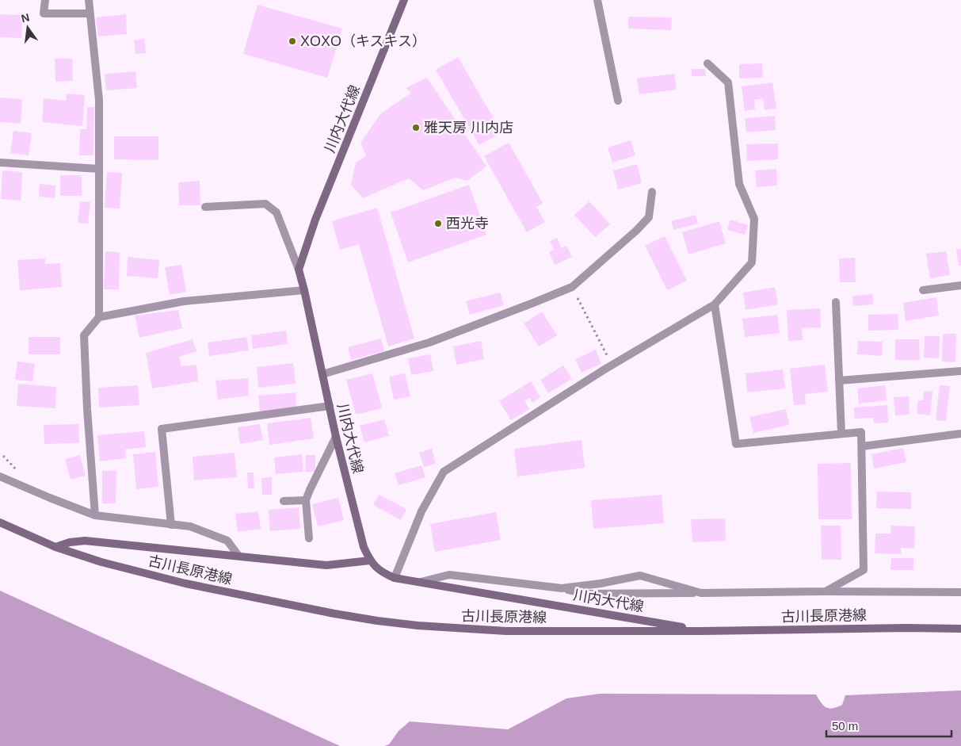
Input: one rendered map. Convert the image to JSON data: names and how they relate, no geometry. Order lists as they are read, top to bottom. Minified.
{"streets":{"main road":["川内大代線","古川長原港線"]},"crossings":[["川内大代線","古川長原港線"]],"places":["XOXO（キスキス）","雅天房 川内店","西光寺"],"scale_bar":"50 m","north":"top"}
